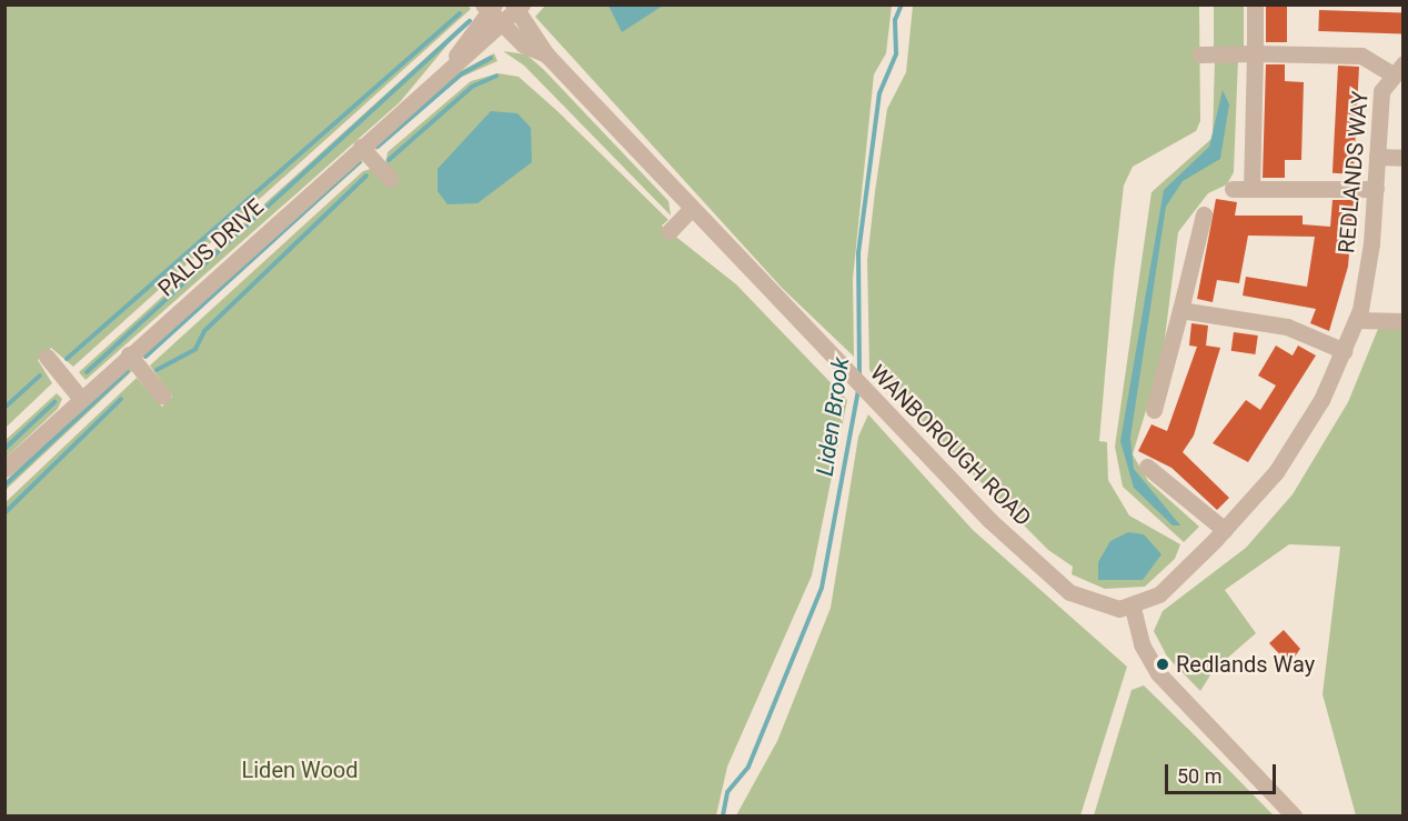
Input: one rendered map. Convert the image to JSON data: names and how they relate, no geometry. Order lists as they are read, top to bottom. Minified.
{"streets":{"street":["REDLANDS WAY","PALUS DRIVE","WANBOROUGH ROAD"]},"crossings":[["REDLANDS WAY","WANBOROUGH ROAD"],["PALUS DRIVE","WANBOROUGH ROAD"]],"water":["Liden Brook"],"parks":["Liden Wood"],"places":["Redlands Way"],"scale_bar":"50 m"}
